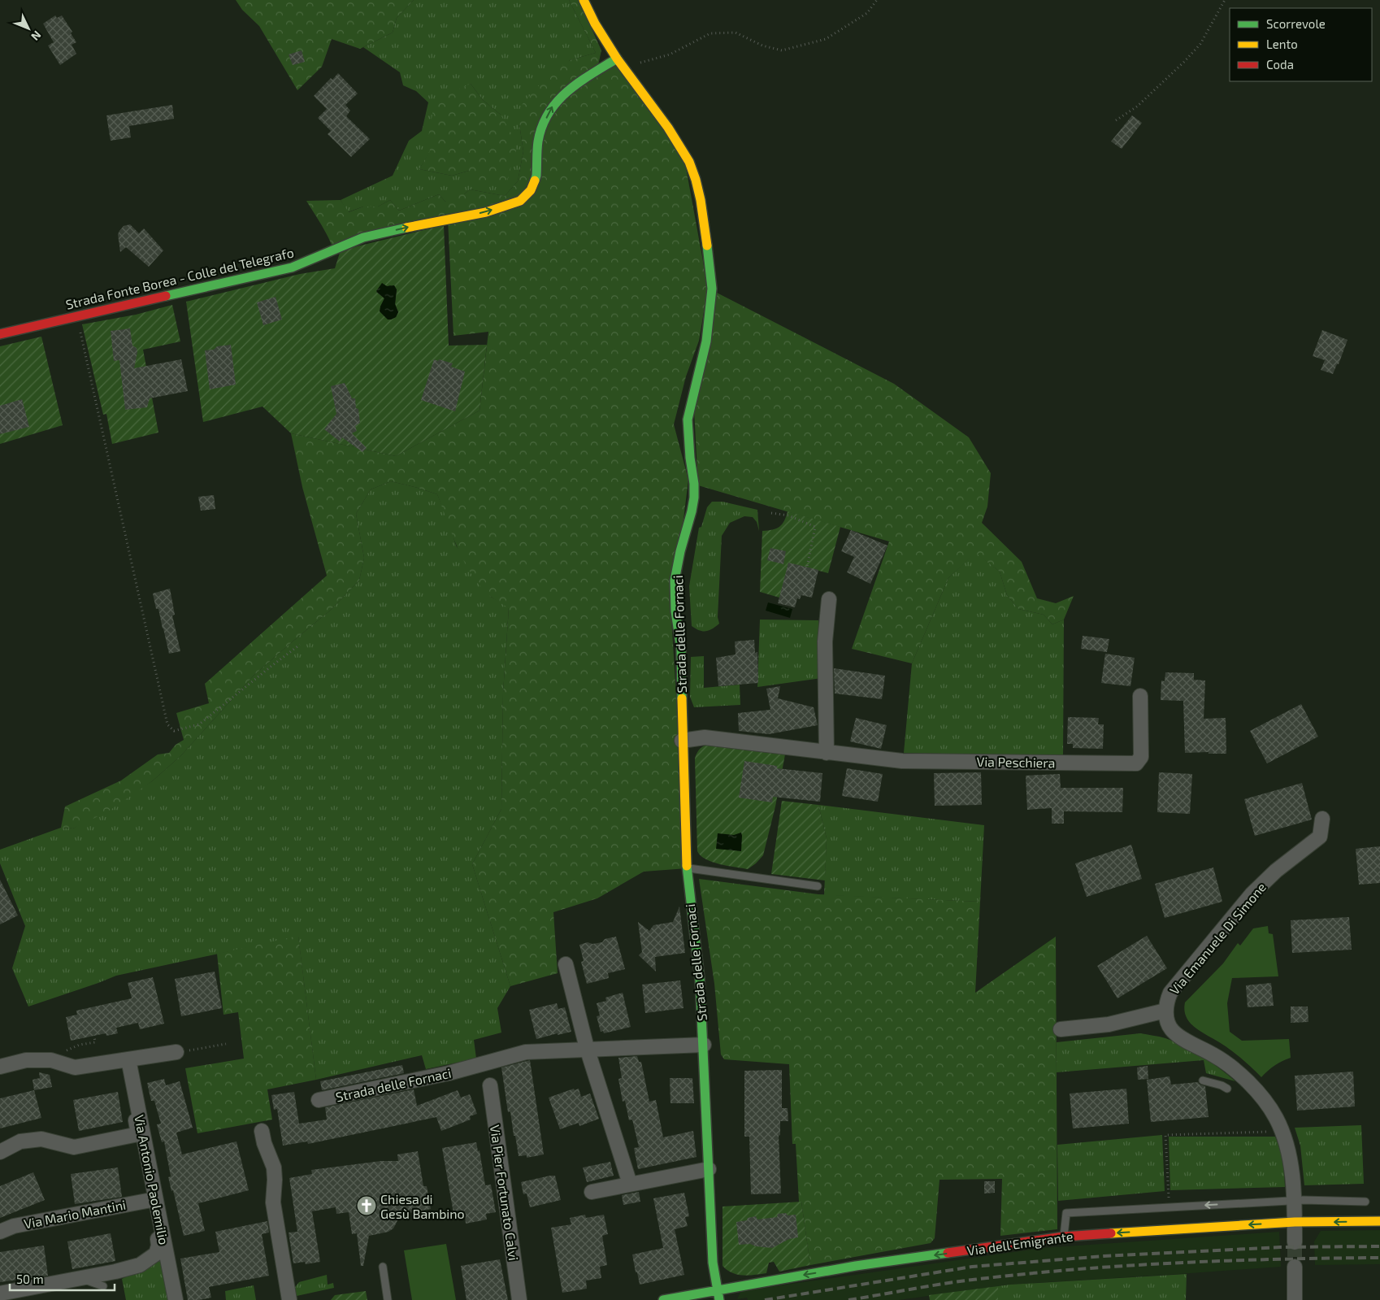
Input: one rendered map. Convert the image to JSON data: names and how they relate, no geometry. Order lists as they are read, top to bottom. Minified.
{"streets":{"street":["Strada Fonte Borea - Colle del Telegrafo","Strada delle Fornaci","Via Peschiera","Via Emanuele Di Simone","Via Antonio Paolemilio","Via Pier Fortunato Calvi","Via Mario Mantini","Via dell'Emigrante"]},"crossings":[["Strada Fonte Borea - Colle del Telegrafo","Strada delle Fornaci"],["Strada delle Fornaci","Via Peschiera"],["Strada delle Fornaci","Via dell'Emigrante"],["Via Emanuele Di Simone","Via dell'Emigrante"]],"one_way":["Strada Fonte Borea - Colle del Telegrafo","Via dell'Emigrante"],"places":{"church":["Chiesa di Gesù Bambino"]},"legend":["Scorrevole","Lento","Coda"],"scale_bar":"50 m","north":"bottom right"}
